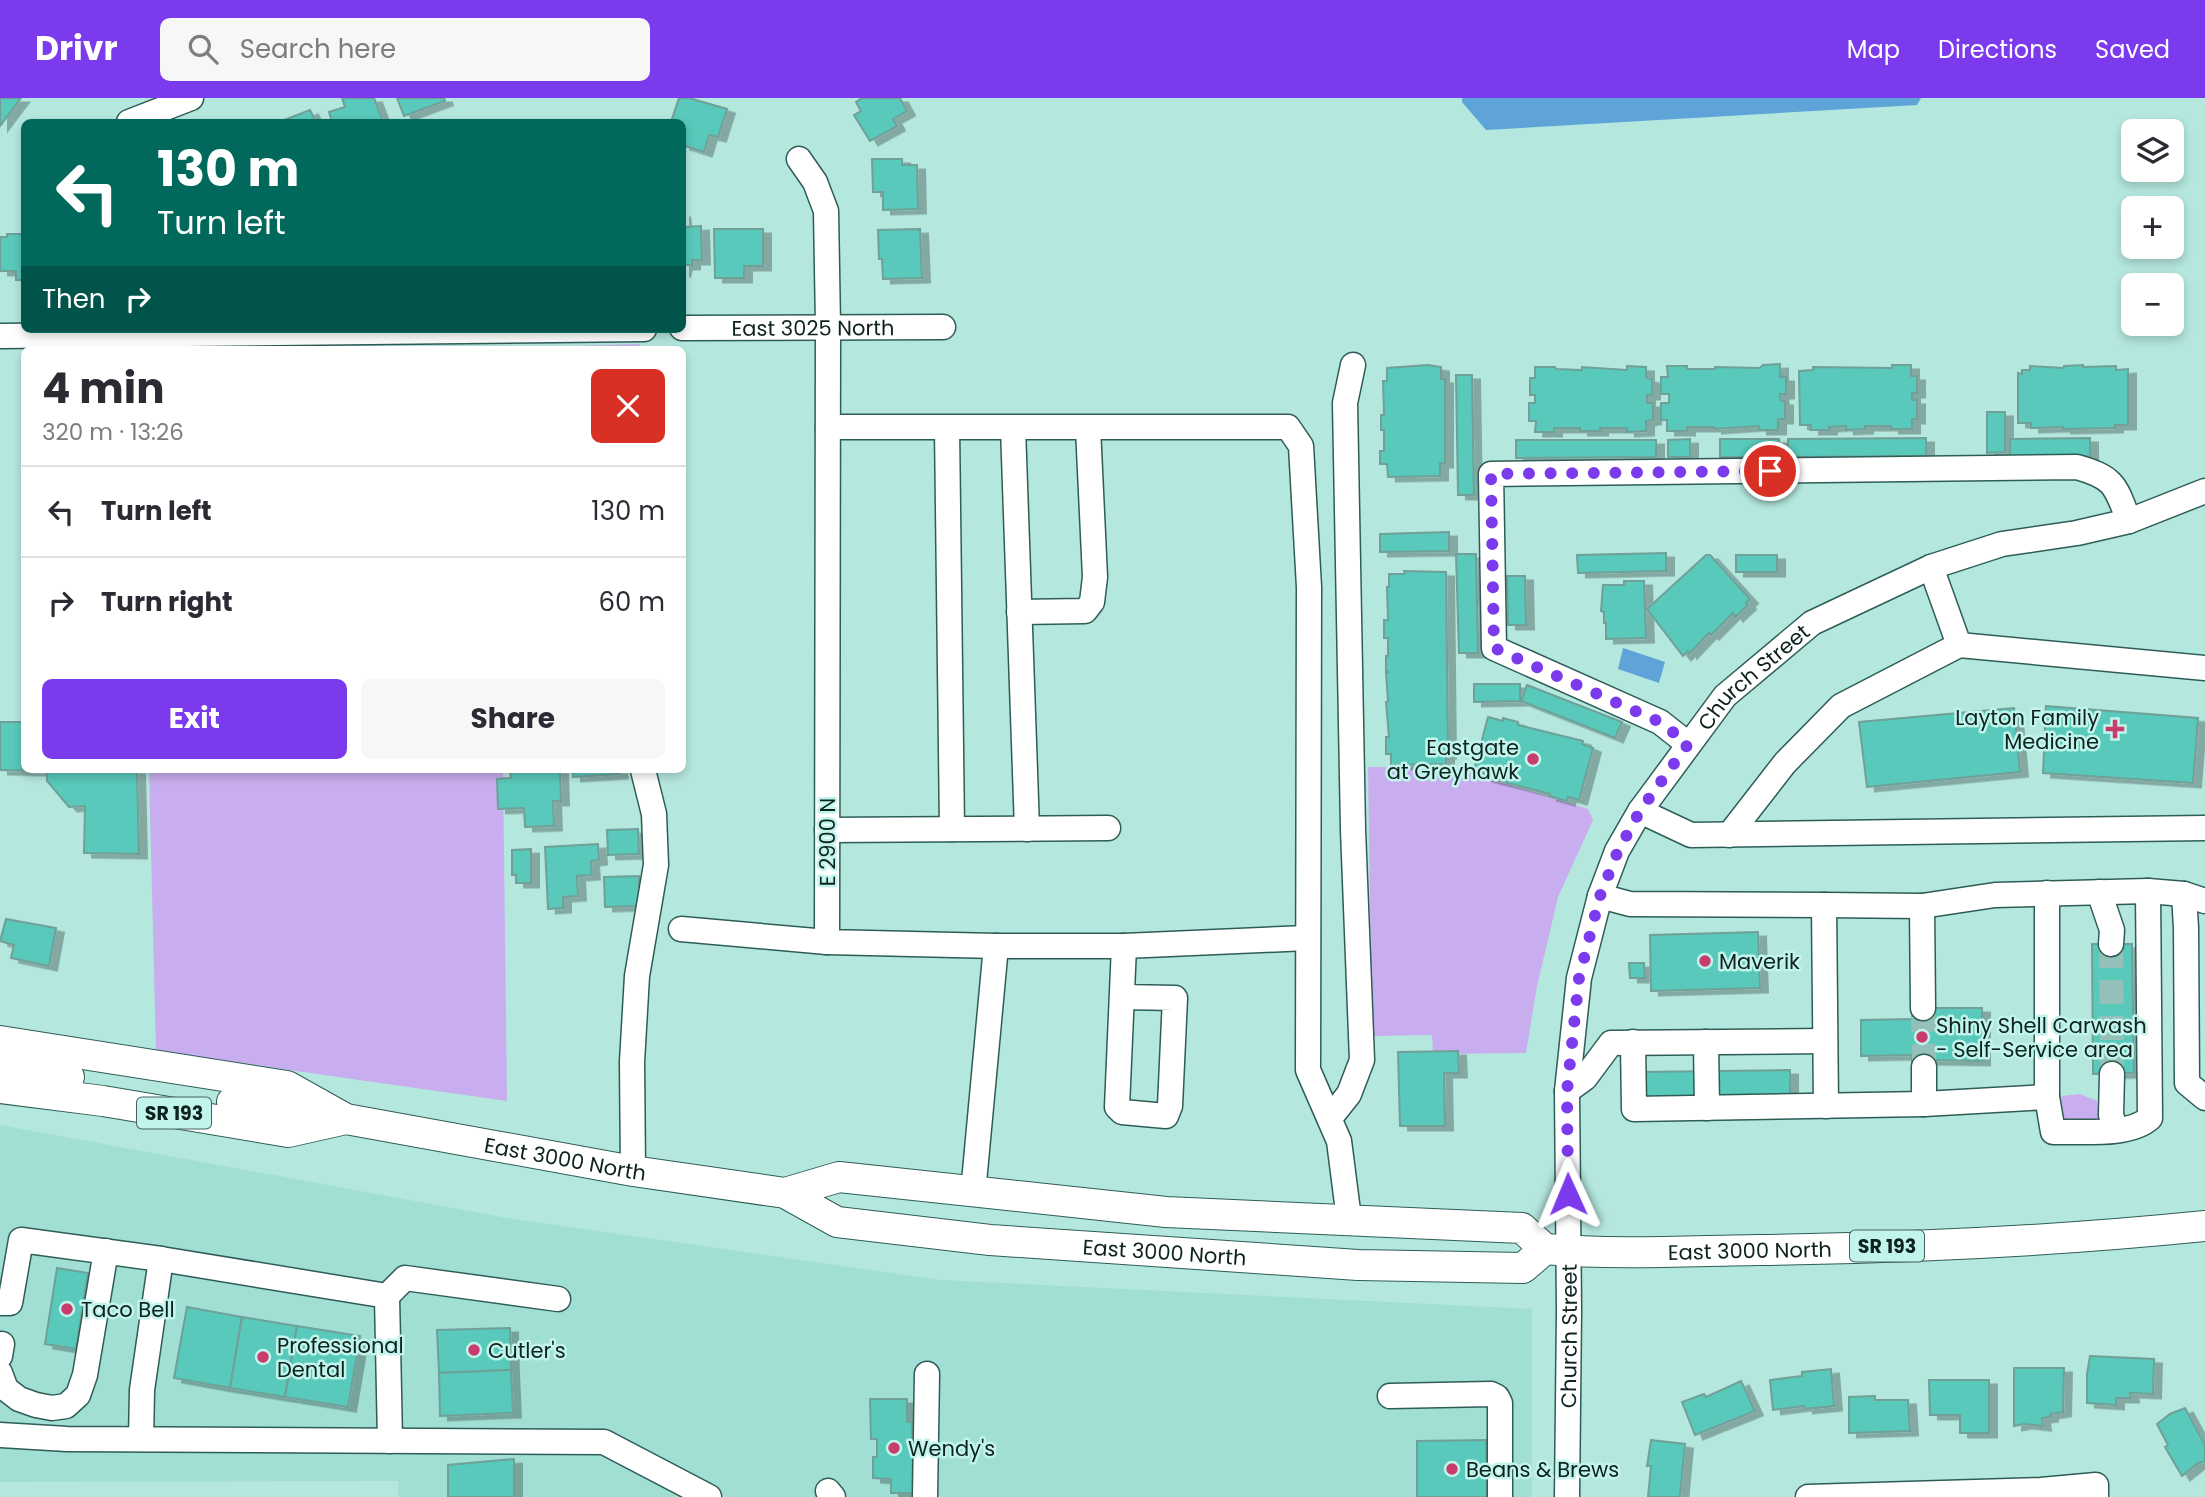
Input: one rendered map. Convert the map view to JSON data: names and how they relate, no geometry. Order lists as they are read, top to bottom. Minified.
{"streets":{"main road":["SR 193","East 3000 North"],"street":["East 3025 North","Church Street","E 2900 N"]},"crossings":[["East 3025 North","E 2900 N"],["Church Street","East 3000 North"]],"places":{"health":["Layton Family Medicine"],"other":["Eastgate at Greyhawk","Maverik","Shiny Shell Carwash - Self-Service area","Taco Bell","Cutler's","Professional Dental","Wendy's","Beans & Brews"]},"page":{"header":"Drivr","search":"Search here","nav":["Map","Directions","Saved"],"map_buttons":["+","−"],"turn":["130 m","Turn left"],"then":"Then","heading":["4 min","320 m · 13:26"],"list":[{"name":"Turn left","value":"130 m"},{"name":"Turn right","value":"60 m"}],"buttons":["Exit","Share"]}}
